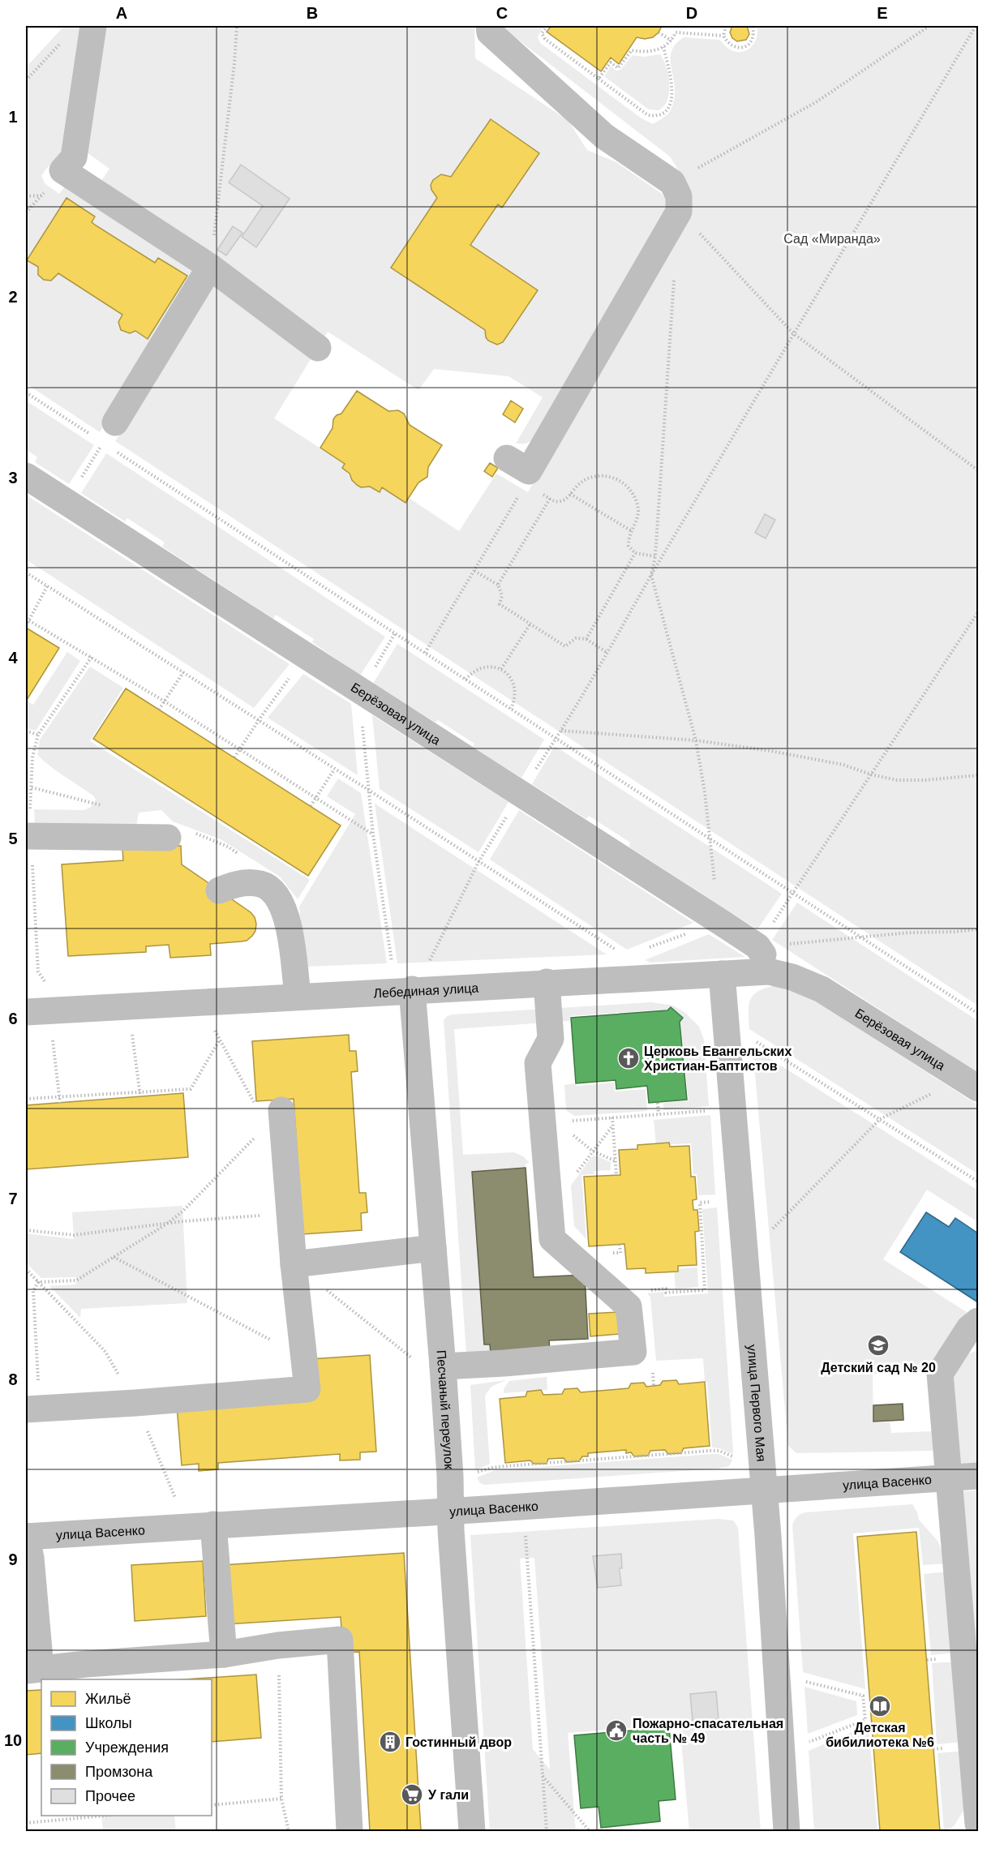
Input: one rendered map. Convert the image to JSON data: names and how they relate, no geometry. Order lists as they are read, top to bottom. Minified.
{"streets":{"street":["Берёзовая улица","Лебединая улица","улица Первого Мая","Песчаный переулок","улица Васенко"]},"crossings":[["Берёзовая улица","Лебединая улица"],["Лебединая улица","улица Первого Мая"],["Лебединая улица","Песчаный переулок"],["улица Первого Мая","улица Васенко"],["Песчаный переулок","улица Васенко"]],"parks":["Сад «Миранда»"],"places":{"church":["Церковь Евангельских Христиан-Баптистов"],"school or university":["Детский сад № 20"],"library":["Детская бибилиотека №6"],"public building":["Пожарно-спасательная часть № 49"],"building":["Гостинный двор"],"supermarket":["У гали"]},"legend":["Жильё","Школы","Учреждения","Промзона","Прочее"],"grid":{"columns":["A","B","C","D","E"],"rows":["1","2","3","4","5","6","7","8","9","10"]}}
